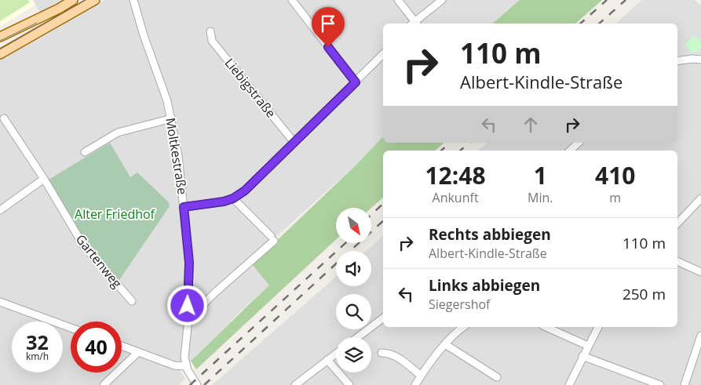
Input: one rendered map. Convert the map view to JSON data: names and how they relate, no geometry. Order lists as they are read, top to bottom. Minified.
{"streets":{"street":["Liebigstraße","Moltkestraße","Gartenweg"]},"parks":["Alter Friedhof"],"north":"bottom right","page":{"turn":["110 m","Albert-Kindle-Straße"],"eta":["12:48","Ankunft","1","Min.","410","m"],"list":[{"name":"Rechts abbiegen","note":"Albert-Kindle-Straße","value":"110 m"},{"name":"Links abbiegen","note":"Siegershof","value":"250 m"}],"speed":"32 km/h","limit":"40"}}
